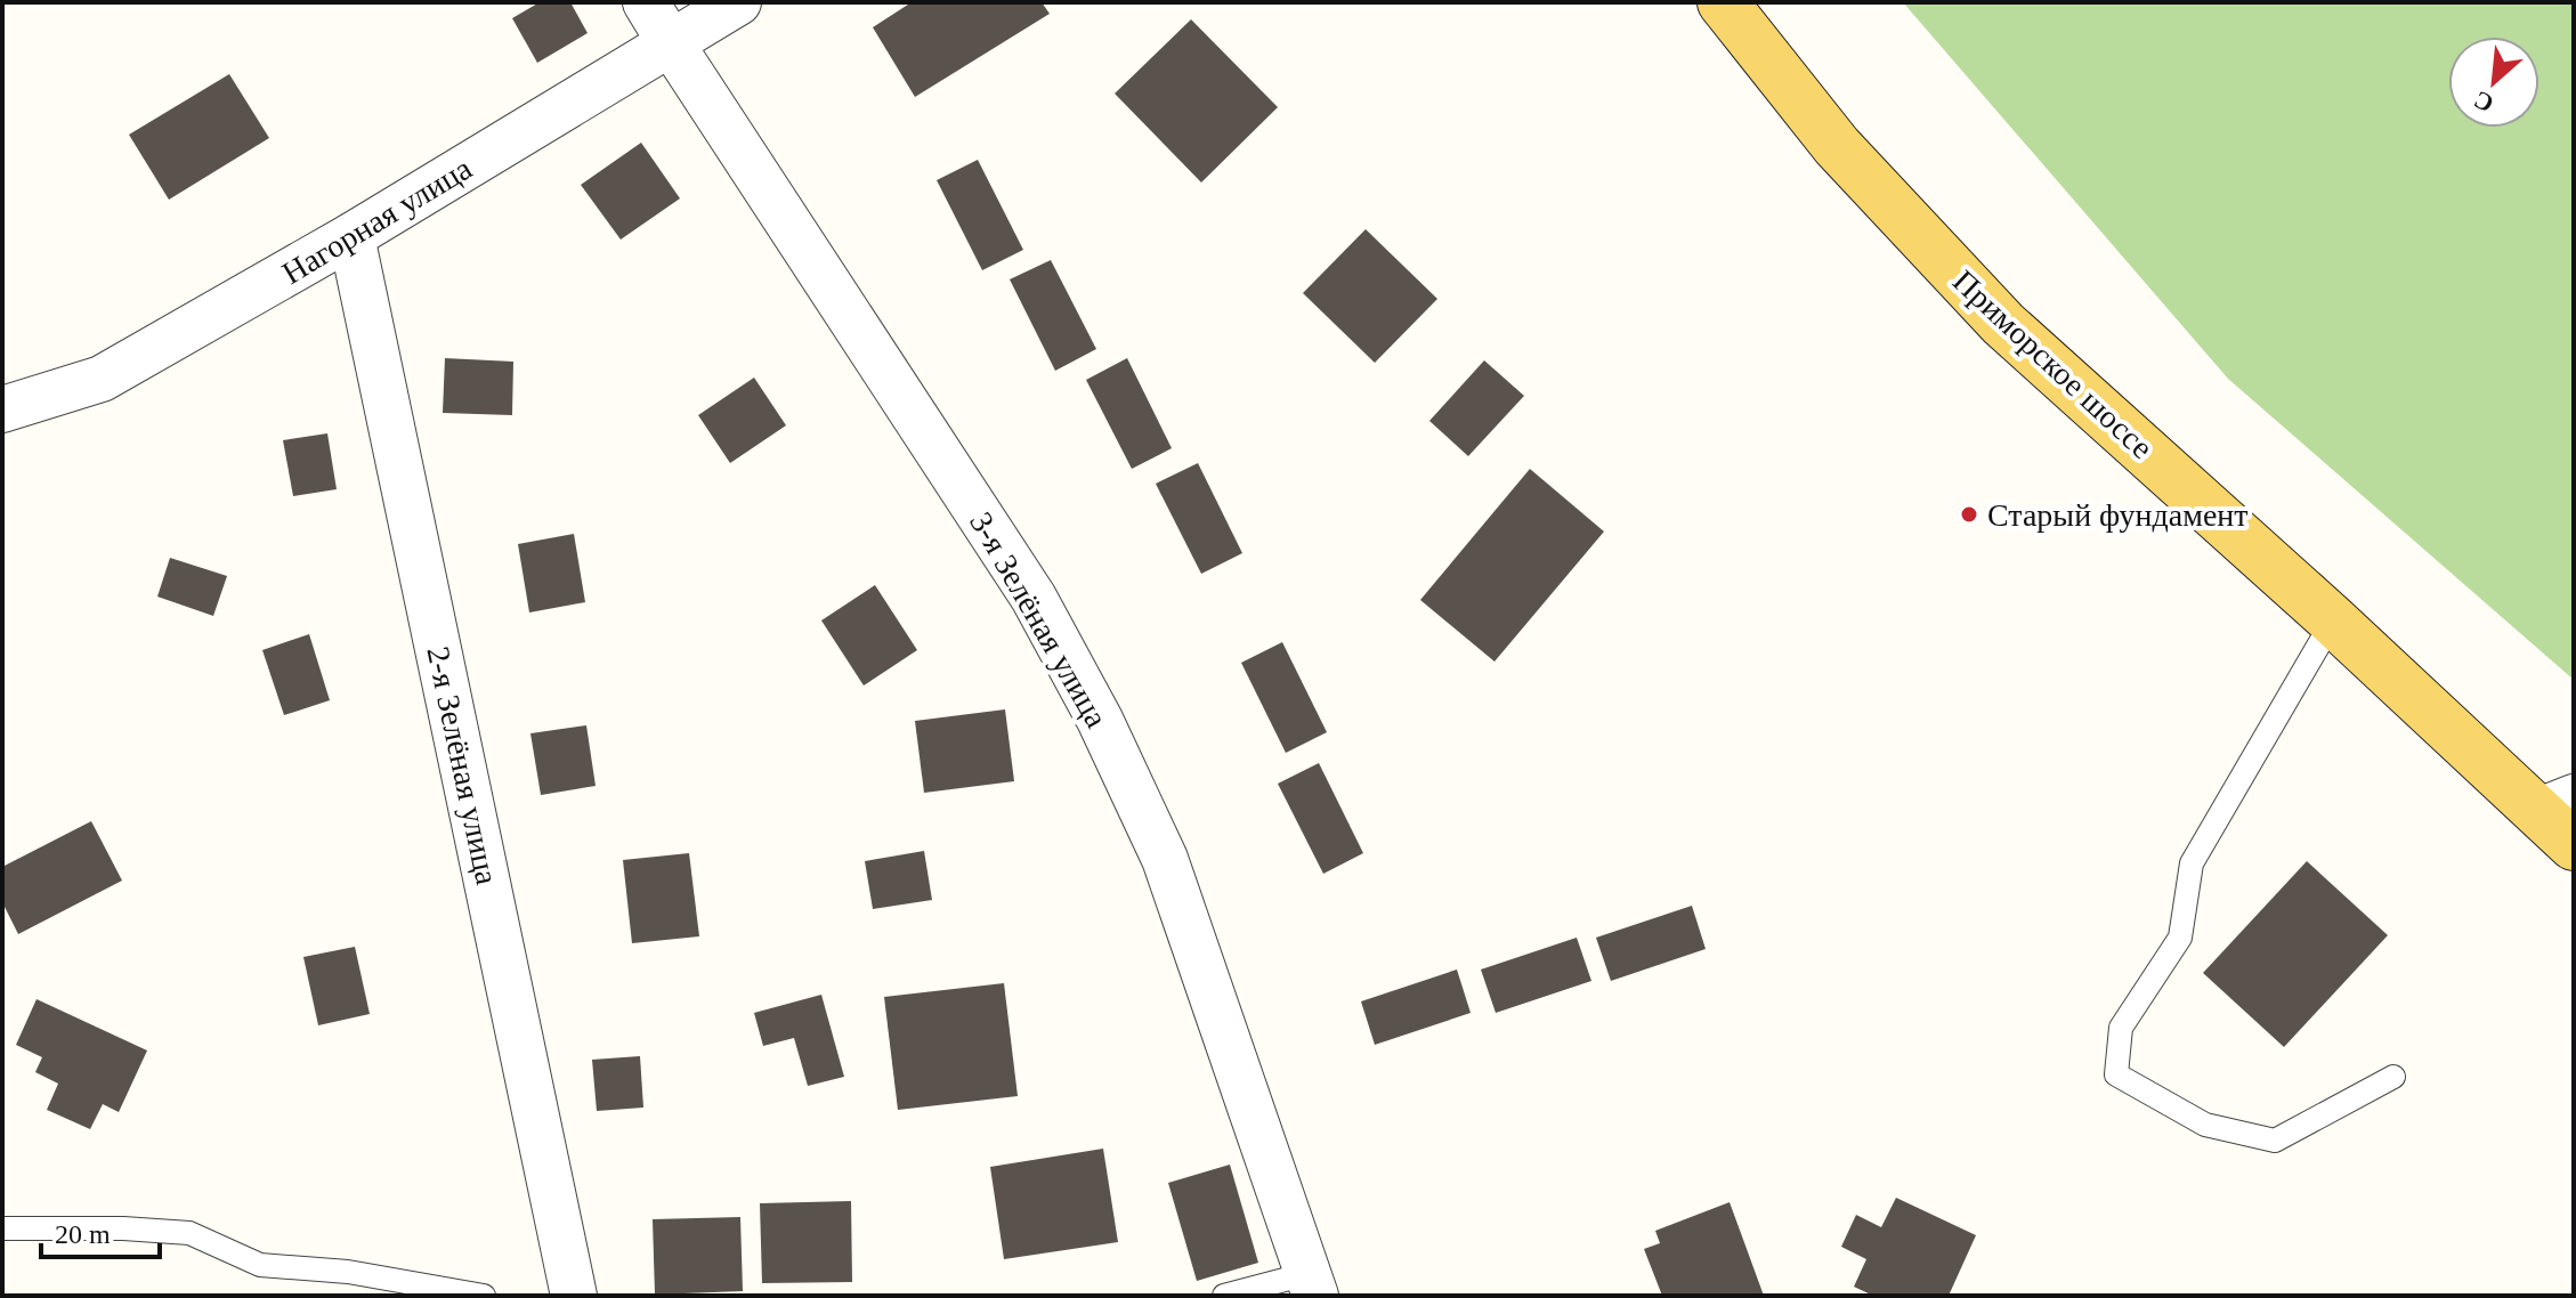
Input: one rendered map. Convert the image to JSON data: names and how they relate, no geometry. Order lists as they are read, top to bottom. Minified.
{"streets":{"main road":["Приморское шоссе"],"street":["Нагорная улица","3-я Зелёная улица","2-я Зелёная улица"]},"crossings":[["Нагорная улица","3-я Зелёная улица"],["Нагорная улица","2-я Зелёная улица"]],"places":["Старый фундамент"],"scale_bar":"20 m","north":"bottom left"}
